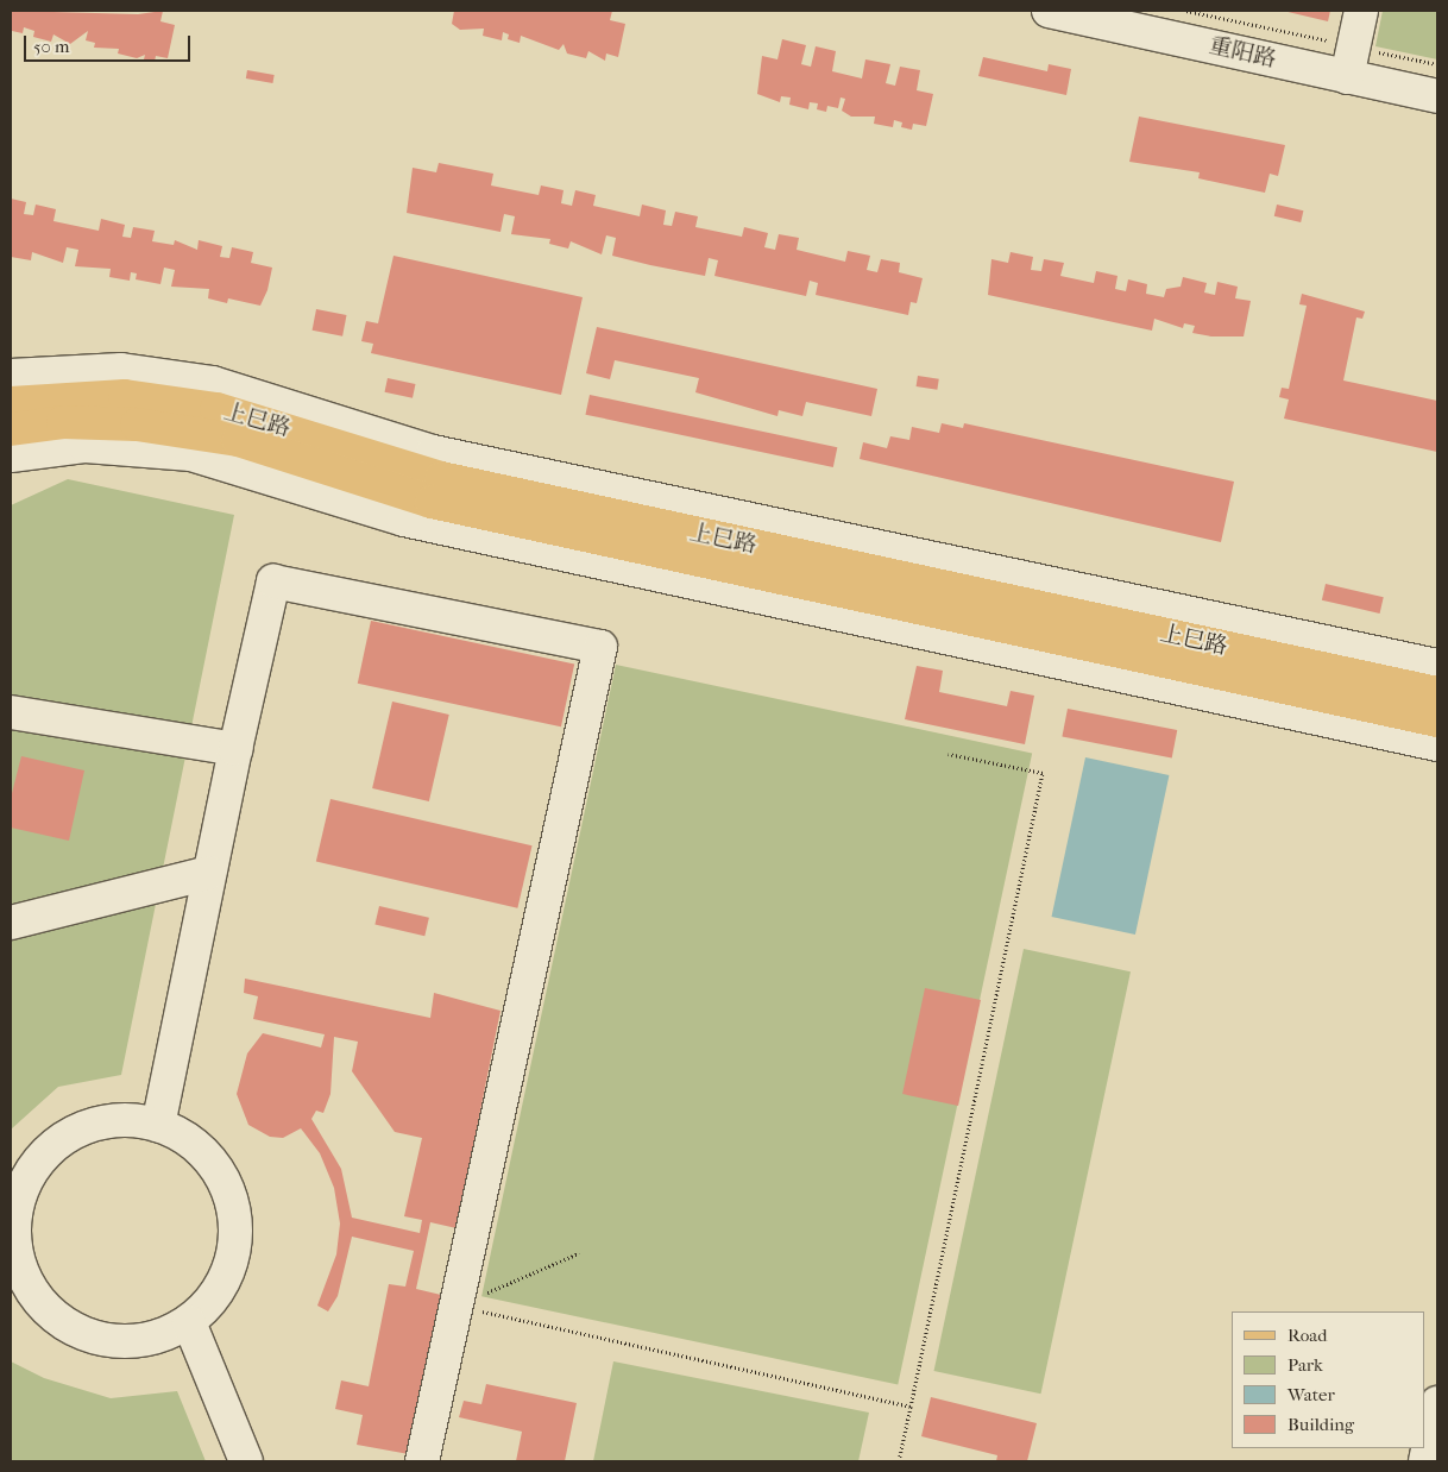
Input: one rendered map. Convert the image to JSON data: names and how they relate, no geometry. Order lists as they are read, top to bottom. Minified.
{"streets":{"main road":["上巳路"],"street":["重阳路"]},"legend":["Road","Park","Water","Building"],"scale_bar":"50 m"}
